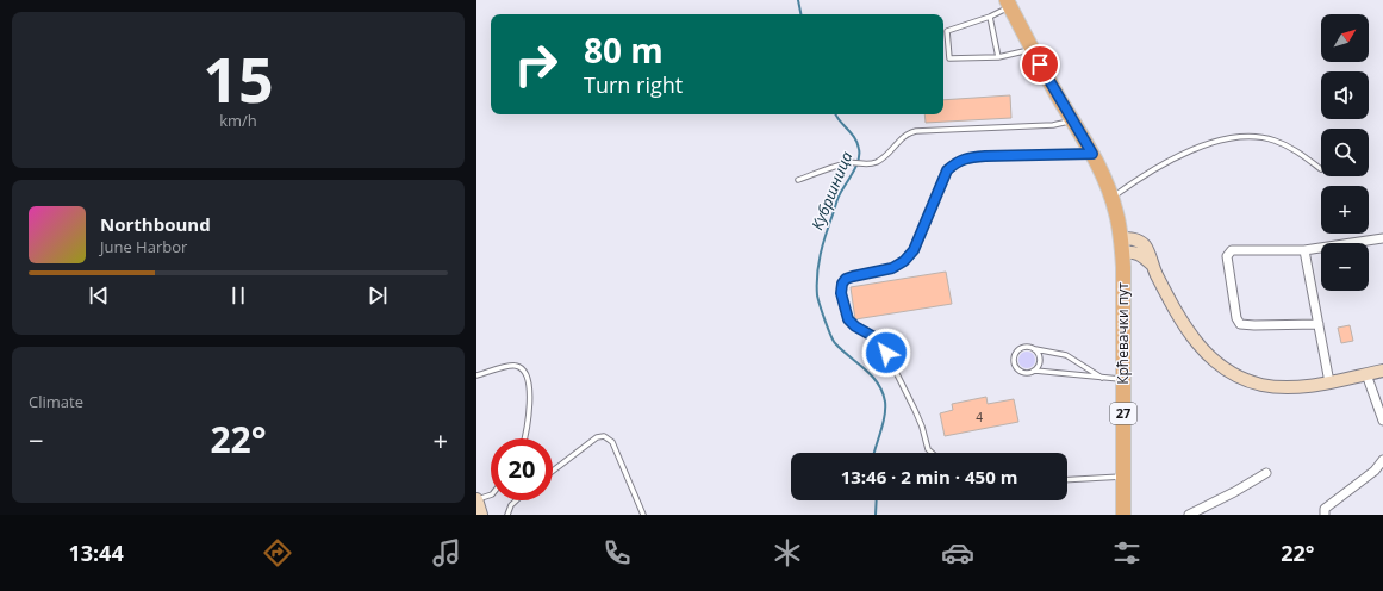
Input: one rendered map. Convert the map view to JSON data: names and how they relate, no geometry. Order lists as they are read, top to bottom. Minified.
{"streets":{"main road":["Крћевачки пут","27"]},"crossings":[["Крћевачки пут","27"]],"water":["Кубршница"],"house_numbers":["4"],"north":"top right","page":{"tile":[["15","km/h"],"Climate"],"map_buttons":["+","−"],"turn":["80 m","Turn right"],"song":["Northbound","June Harbor"],"heat":["−","22°","+"],"limit":"20","trip":"13:46 · 2 min · 450 m","tabs":["13:44","22°"]}}
